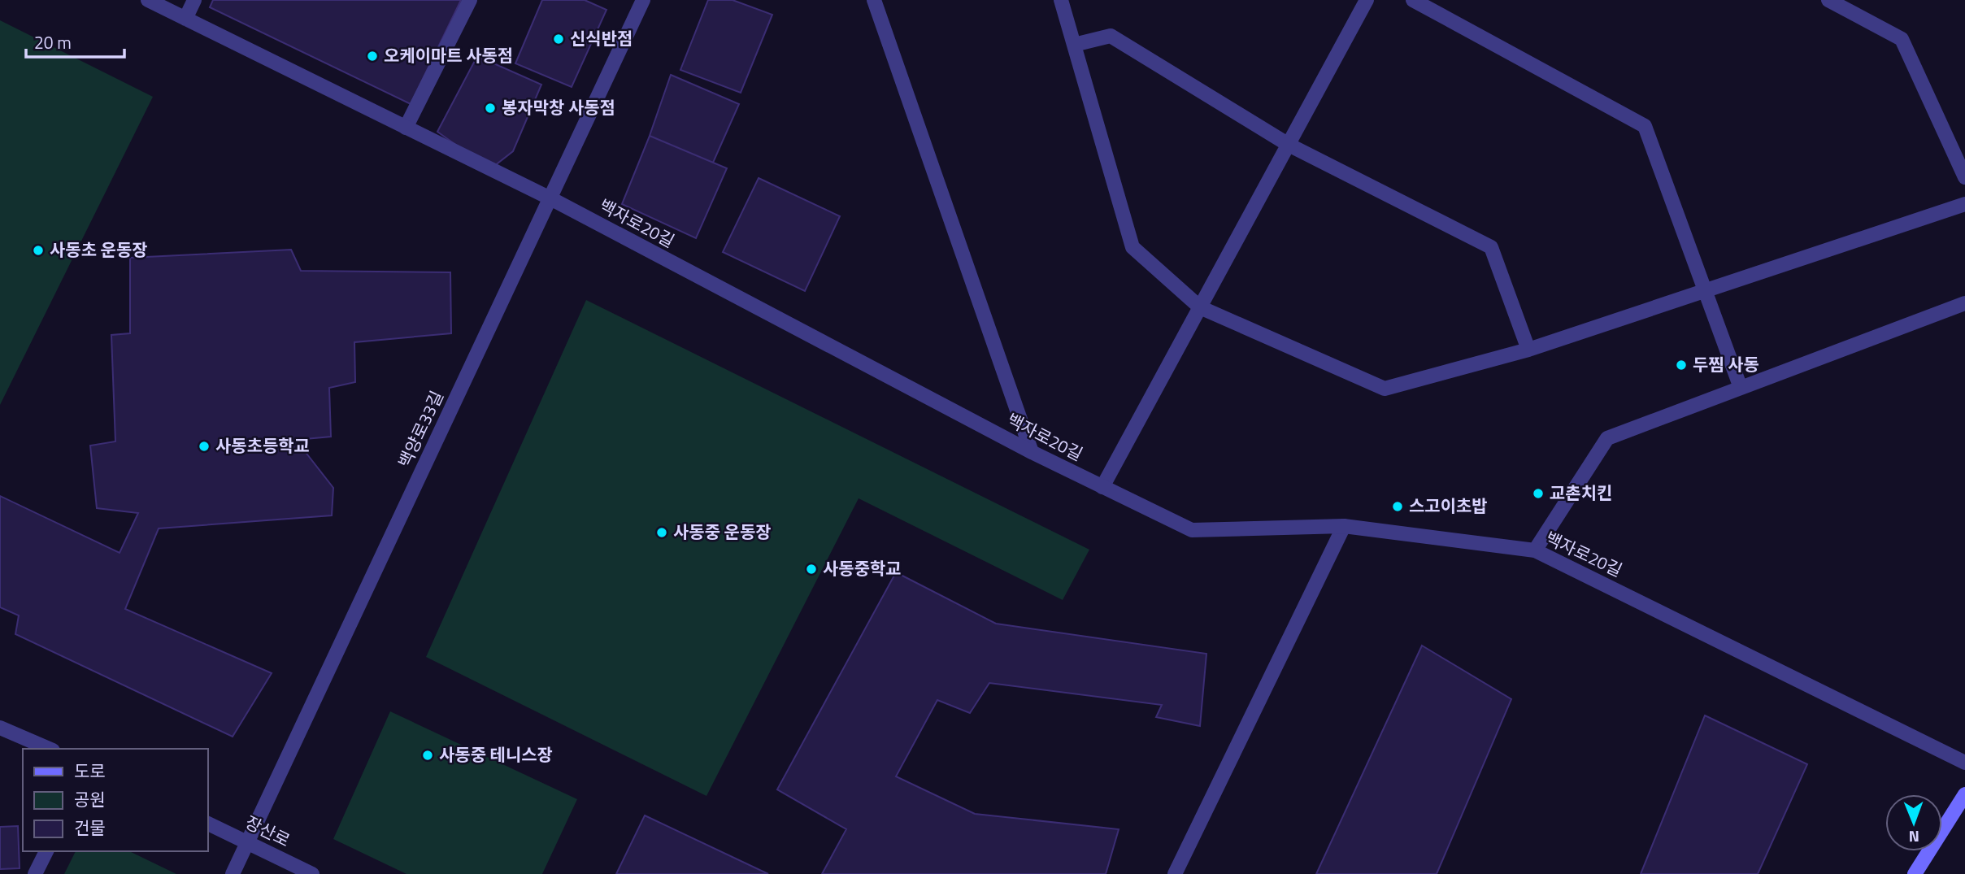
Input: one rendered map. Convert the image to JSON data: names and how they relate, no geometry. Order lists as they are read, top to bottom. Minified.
{"streets":{"street":["백자로20길","백양로33길","장산로"]},"crossings":[["백자로20길","백양로33길"],["백양로33길","장산로"]],"places":["신식반점","오케이마트 사동점","봉자막창 사동점","사동초 운동장","두찜 사동","사동초등학교","교촌치킨","스고이초밥","사동중 운동장","사동중학교","사동중 테니스장"],"legend":["도로","공원","건물"],"scale_bar":"20 m","north":"bottom"}
